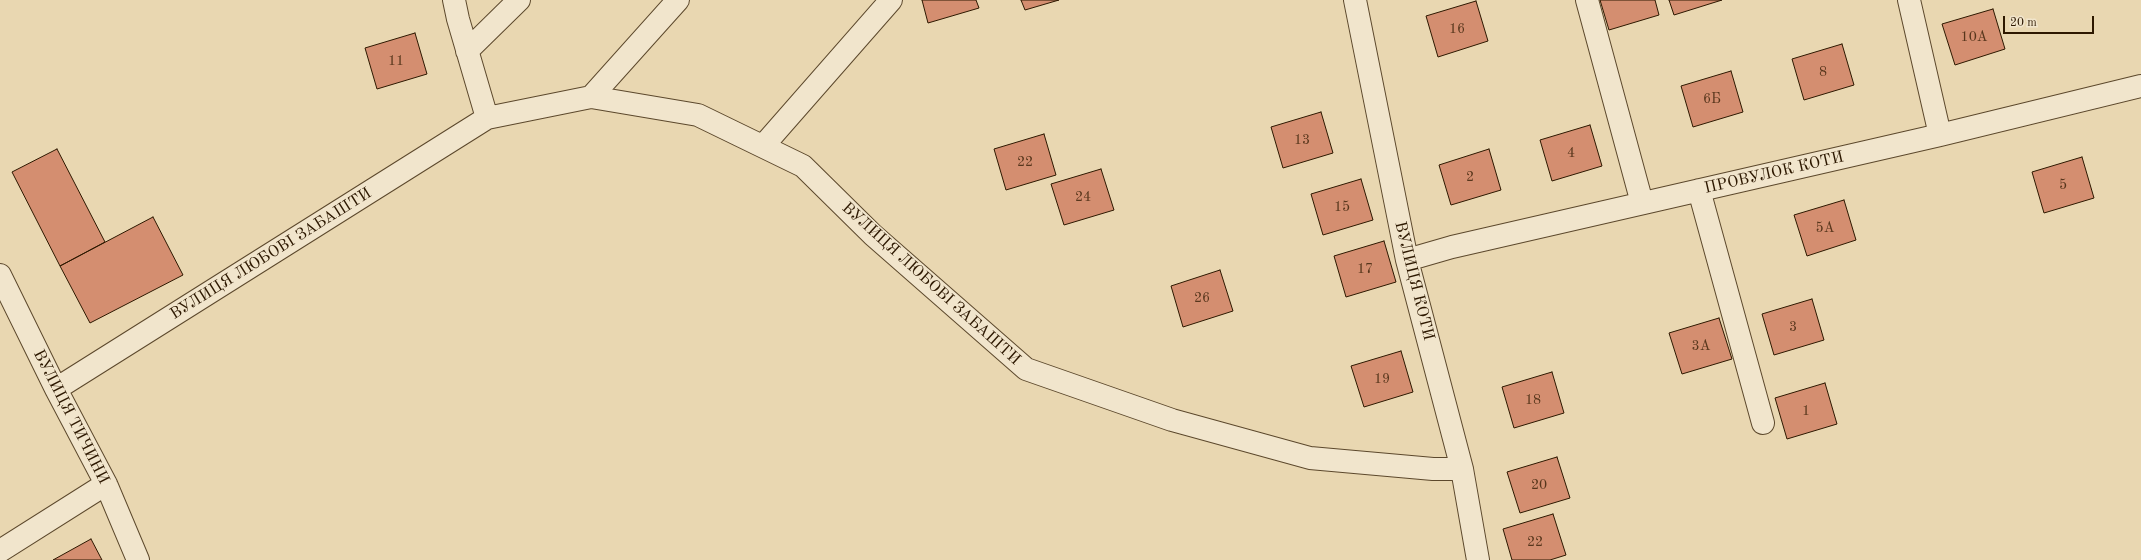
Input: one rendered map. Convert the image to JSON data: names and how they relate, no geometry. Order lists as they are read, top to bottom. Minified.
{"streets":{"street":["ПРОВУЛОК КОТИ","ВУЛИЦЯ ЛЮБОВІ ЗАБАШТИ","ВУЛИЦЯ КОТИ","ВУЛИЦЯ ТИЧИНИ"]},"crossings":[["ПРОВУЛОК КОТИ","ВУЛИЦЯ КОТИ"],["ВУЛИЦЯ ЛЮБОВІ ЗАБАШТИ","ВУЛИЦЯ КОТИ"],["ВУЛИЦЯ ЛЮБОВІ ЗАБАШТИ","ВУЛИЦЯ ТИЧИНИ"]],"house_numbers":["16","10А","11","8","6Б","13","4","22","2","5","24","15","5А","17","26","3","3А","19","18","1","20","22"],"scale_bar":"20 m"}
